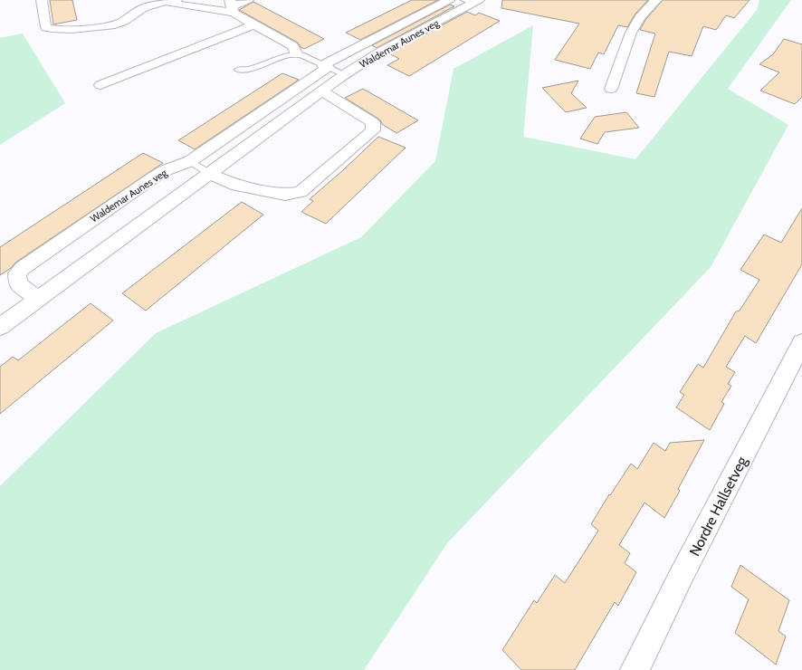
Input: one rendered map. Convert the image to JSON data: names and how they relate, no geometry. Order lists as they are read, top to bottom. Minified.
{"streets":{"street":["Waldemar Aunes veg","Nordre Hallsetveg"]}}
